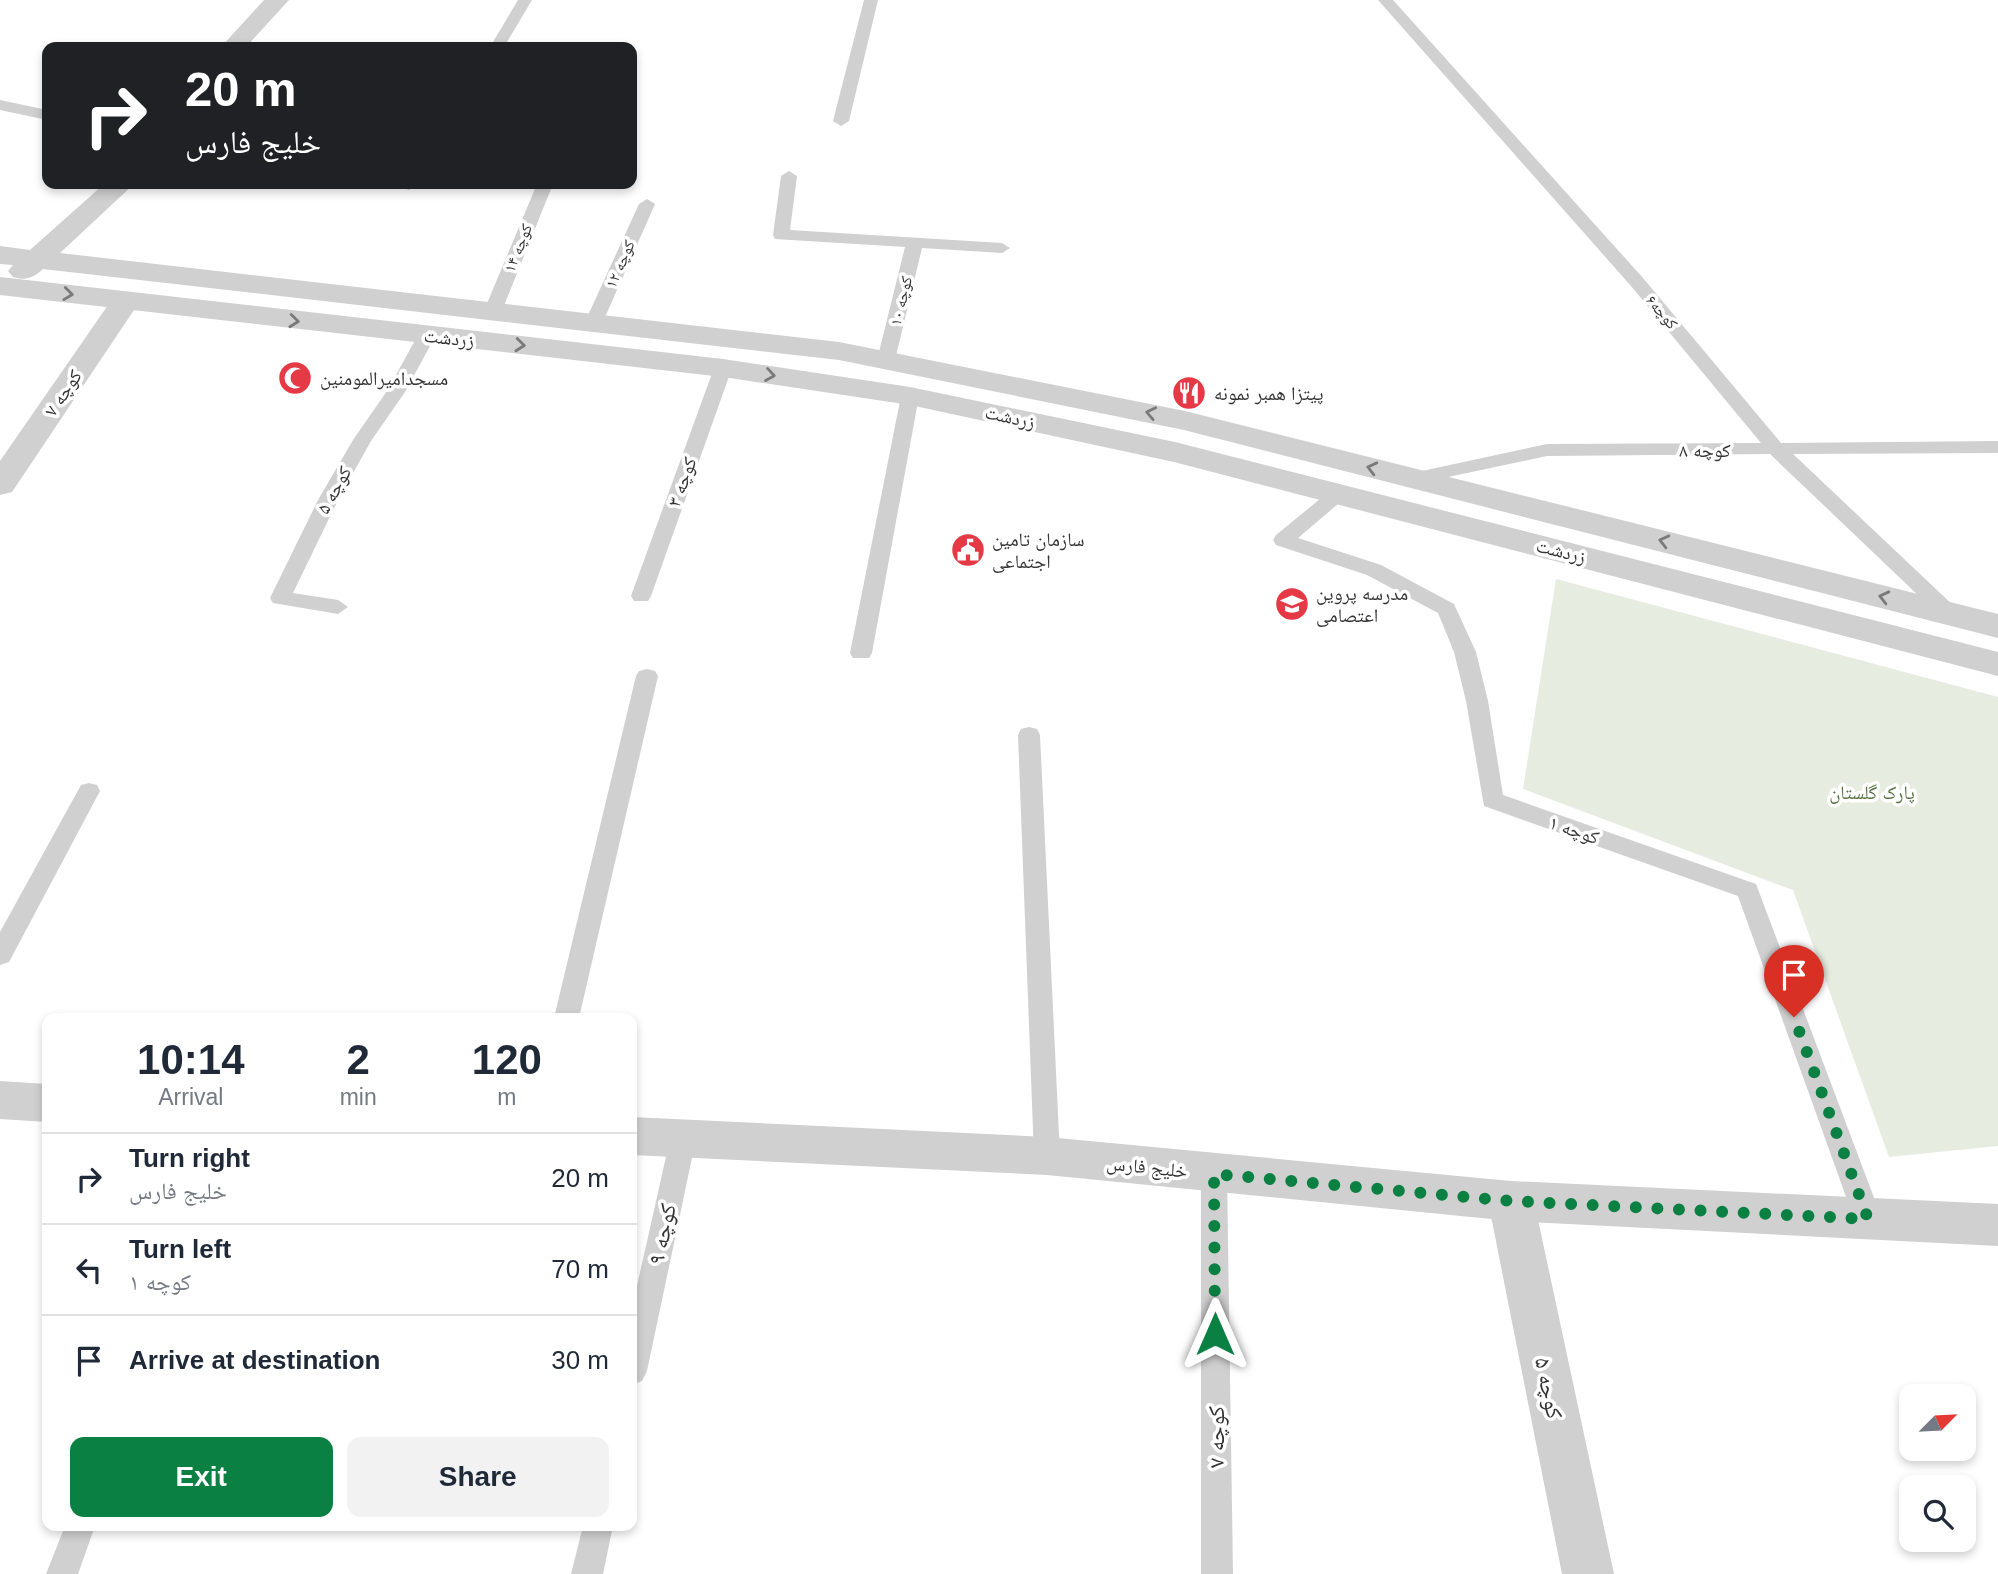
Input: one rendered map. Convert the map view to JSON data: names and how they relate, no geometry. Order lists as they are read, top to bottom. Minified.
{"streets":{"street":["زردشت","کوچه ۷","کوچه ۵","خلیج فارس"],"lane":["کوچه ۱۴","کوچه ۱۲","کوچه ۱۰","کوچه۶","کوچه ۸","کوچه ۳","کوچه ۱","کوچه ۹"]},"crossings":[["کوچه ۱۴","زردشت"],["کوچه ۱۲","زردشت"],["کوچه ۱۰","زردشت"],["کوچه۶","زردشت"],["کوچه۶","کوچه ۸"],["زردشت","کوچه ۷"],["زردشت","کوچه ۸"],["زردشت","کوچه ۳"],["زردشت","کوچه ۵"],["زردشت","کوچه ۱"],["کوچه ۷","خلیج فارس"],["کوچه ۵","خلیج فارس"],["کوچه ۱","خلیج فارس"],["خلیج فارس","کوچه ۹"]],"parks":["پارک گلستان"],"places":{"mosque":["مسجدامیرالمومنین"],"restaurant":["پیتزا همبر نمونه"],"public building":["سازمان تامین اجتماعی"],"school or university":["مدرسه پروین اعتصامی"]},"north":"top right","page":{"turn":["20 m","خلیج فارس"],"eta":["10:14","Arrival","2","min","120","m"],"list":[{"name":"Turn right","note":"خلیج فارس","value":"20 m"},{"name":"Turn left","note":"کوچه ۱","value":"70 m"},{"name":"Arrive at destination","value":"30 m"}],"buttons":["Exit","Share"]}}
